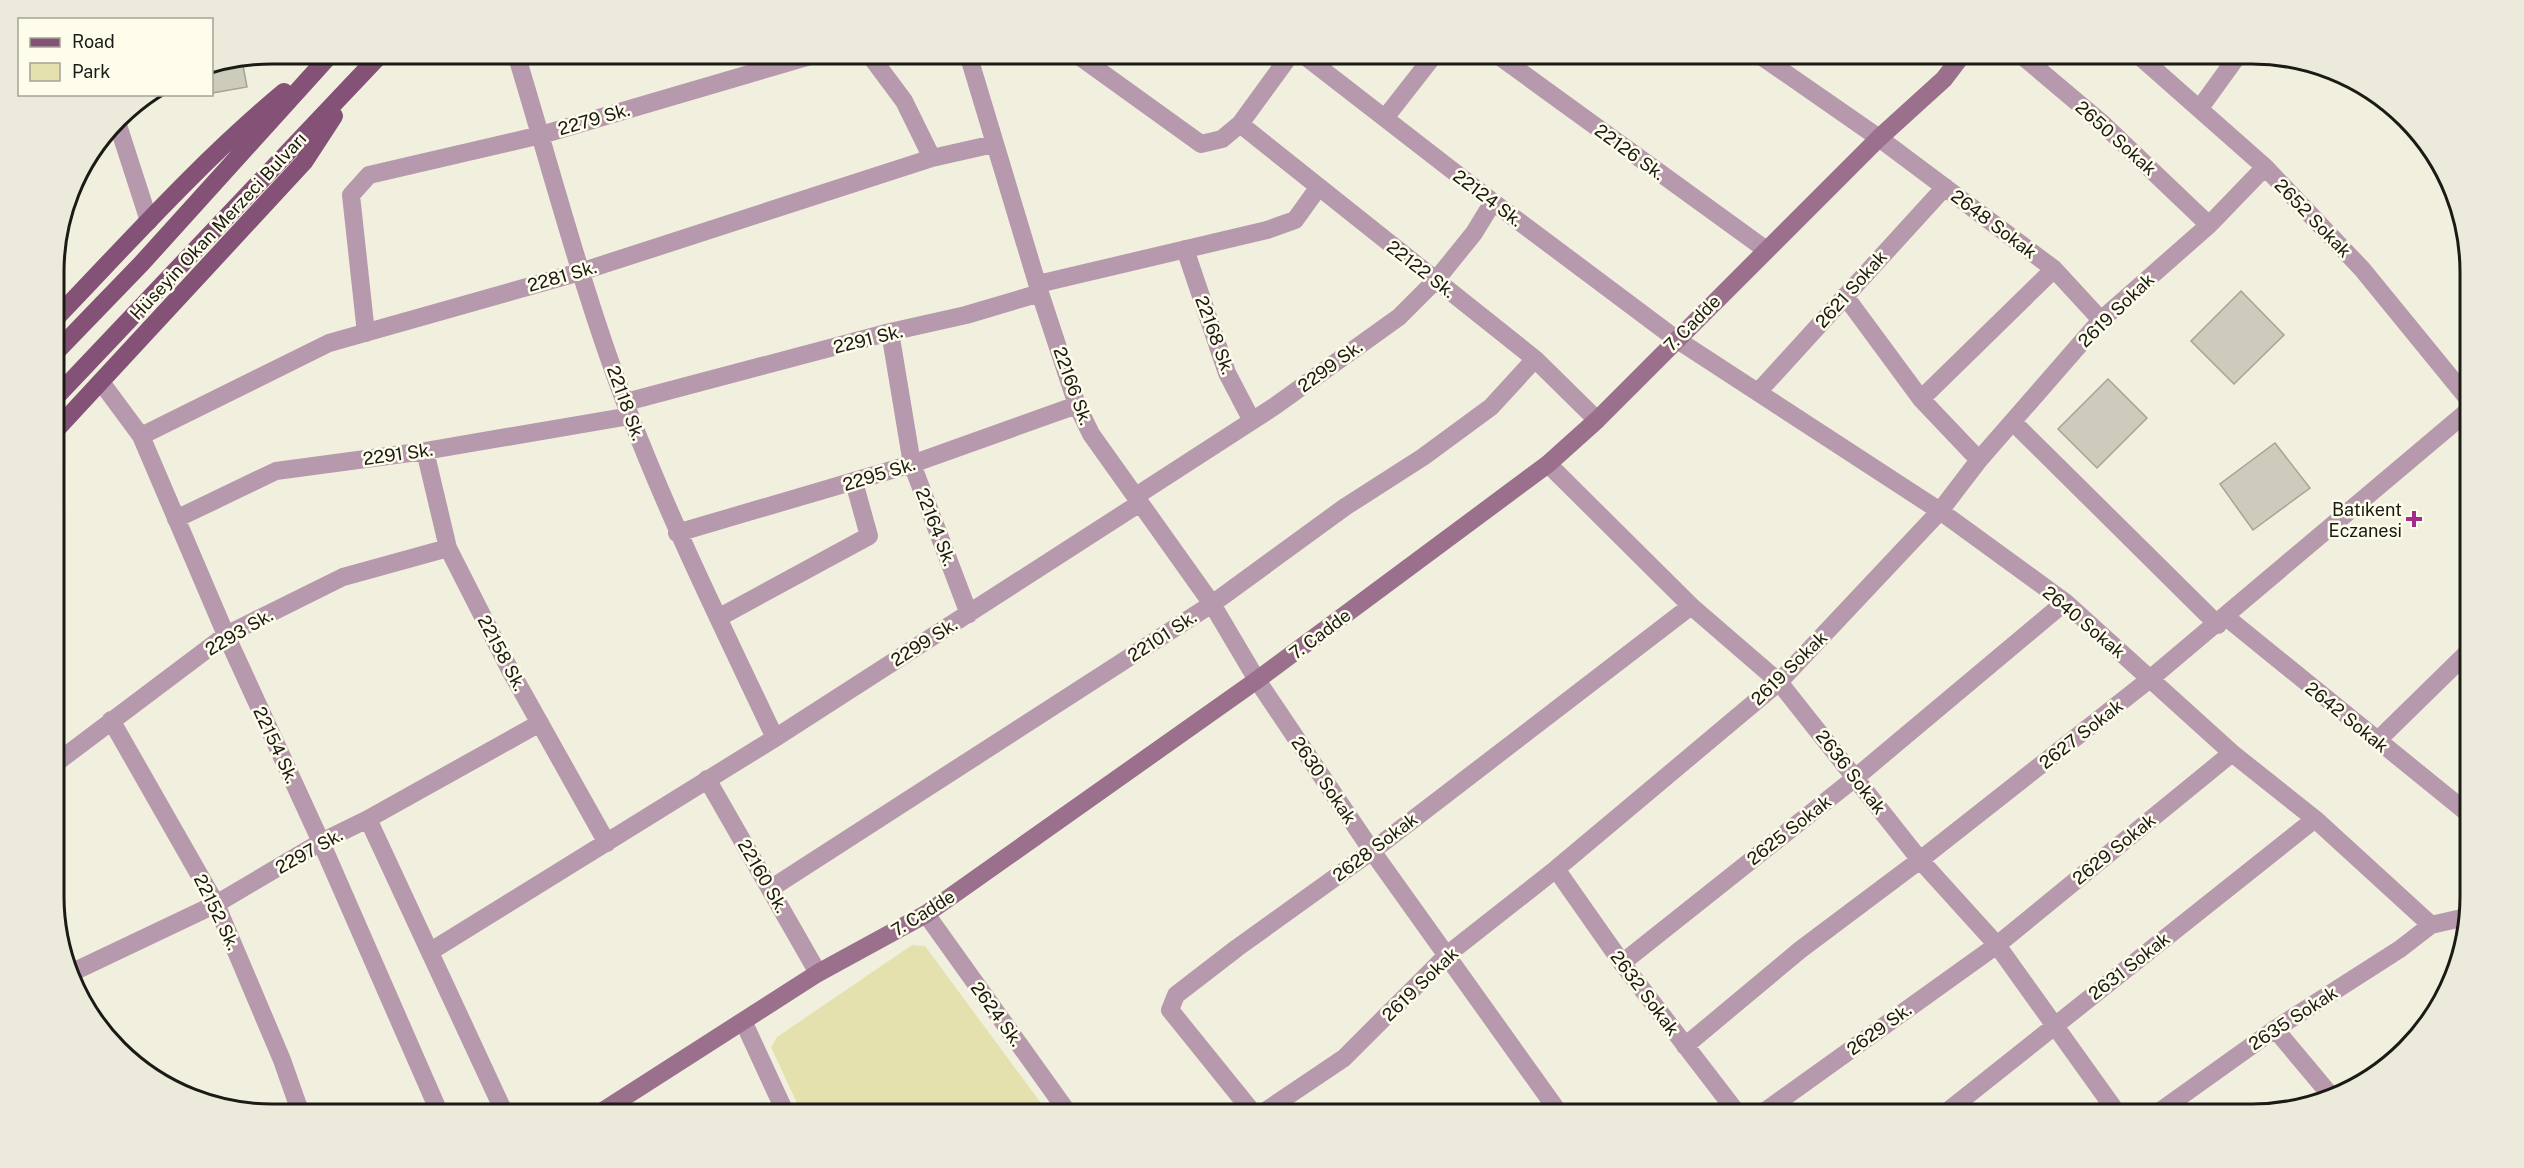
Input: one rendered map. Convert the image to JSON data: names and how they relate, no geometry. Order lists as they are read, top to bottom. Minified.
{"streets":{"main road":["Hüseyin Okan Merzeci Bulvarı"],"street":["2279 Sk.","2650 Sokak","22126 Sk.","22124 Sk.","2652 Sokak","2648 Sokak","22122 Sk.","2281 Sk.","2621 Sokak","2619 Sokak","7. Cadde","22168 Sk.","2291 Sk.","2299 Sk.","22166 Sk.","22118 Sk.","2295 Sk.","22164 Sk.","2640 Sokak","2293 Sk.","22101 Sk.","22158 Sk.","2642 Sokak","2627 Sokak","22154 Sk.","2636 Sokak","2630 Sokak","2625 Sokak","2628 Sokak","2629 Sokak","2297 Sk.","22160 Sk.","22152 Sk.","2631 Sokak","2632 Sokak","2624 Sk.","2635 Sokak","2629 Sk."]},"crossings":[["2279 Sk.","2281 Sk."],["2279 Sk.","22118 Sk."],["2650 Sokak","2619 Sokak"],["22126 Sk.","7. Cadde"],["22124 Sk.","7. Cadde"],["22124 Sk.","2299 Sk."],["22124 Sk.","2640 Sokak"],["2652 Sokak","2619 Sokak"],["2648 Sokak","2621 Sokak"],["2648 Sokak","2619 Sokak"],["2648 Sokak","7. Cadde"],["22122 Sk.","7. Cadde"],["22122 Sk.","2291 Sk."],["22122 Sk.","2299 Sk."],["22122 Sk.","22101 Sk."],["2281 Sk.","22166 Sk."],["2281 Sk.","22118 Sk."],["2281 Sk.","22154 Sk."],["2621 Sokak","2640 Sokak"],["2619 Sokak","2640 Sokak"],["2619 Sokak","2642 Sokak"],["2619 Sokak","2636 Sokak"],["2619 Sokak","2630 Sokak"],["2619 Sokak","2632 Sokak"],["7. Cadde","22166 Sk."],["7. Cadde","2640 Sokak"],["7. Cadde","2636 Sokak"],["7. Cadde","2630 Sokak"],["7. Cadde","22160 Sk."],["7. Cadde","2624 Sk."],["22168 Sk.","2291 Sk."],["22168 Sk.","2299 Sk."],["2291 Sk.","22166 Sk."],["2291 Sk.","22118 Sk."],["2291 Sk.","22164 Sk."],["2291 Sk.","22158 Sk."],["2291 Sk.","22154 Sk."],["2299 Sk.","22166 Sk."],["2299 Sk.","22118 Sk."],["2299 Sk.","22164 Sk."],["2299 Sk.","22158 Sk."],["2299 Sk.","22160 Sk."],["22166 Sk.","2295 Sk."],["22166 Sk.","22101 Sk."],["22166 Sk.","2630 Sokak"],["22118 Sk.","2295 Sk."],["2295 Sk.","22164 Sk."],["2640 Sokak","2627 Sokak"],["2640 Sokak","2625 Sokak"],["2640 Sokak","2629 Sokak"],["2640 Sokak","2631 Sokak"],["2640 Sokak","2635 Sokak"],["2293 Sk.","22158 Sk."],["2293 Sk.","22154 Sk."],["2293 Sk.","22152 Sk."],["22101 Sk.","22160 Sk."],["22158 Sk.","2297 Sk."],["2642 Sokak","2627 Sokak"],["2627 Sokak","2636 Sokak"],["2627 Sokak","2632 Sokak"],["22154 Sk.","2297 Sk."],["2636 Sokak","2625 Sokak"],["2636 Sokak","2628 Sokak"],["2636 Sokak","2629 Sokak"],["2636 Sokak","2631 Sokak"],["2636 Sokak","2629 Sk."],["2630 Sokak","2628 Sokak"],["2625 Sokak","2632 Sokak"],["2629 Sokak","2629 Sk."],["2297 Sk.","22152 Sk."]],"places":{"health":["Batıkent Eczanesi"]},"legend":["Road","Park"]}
